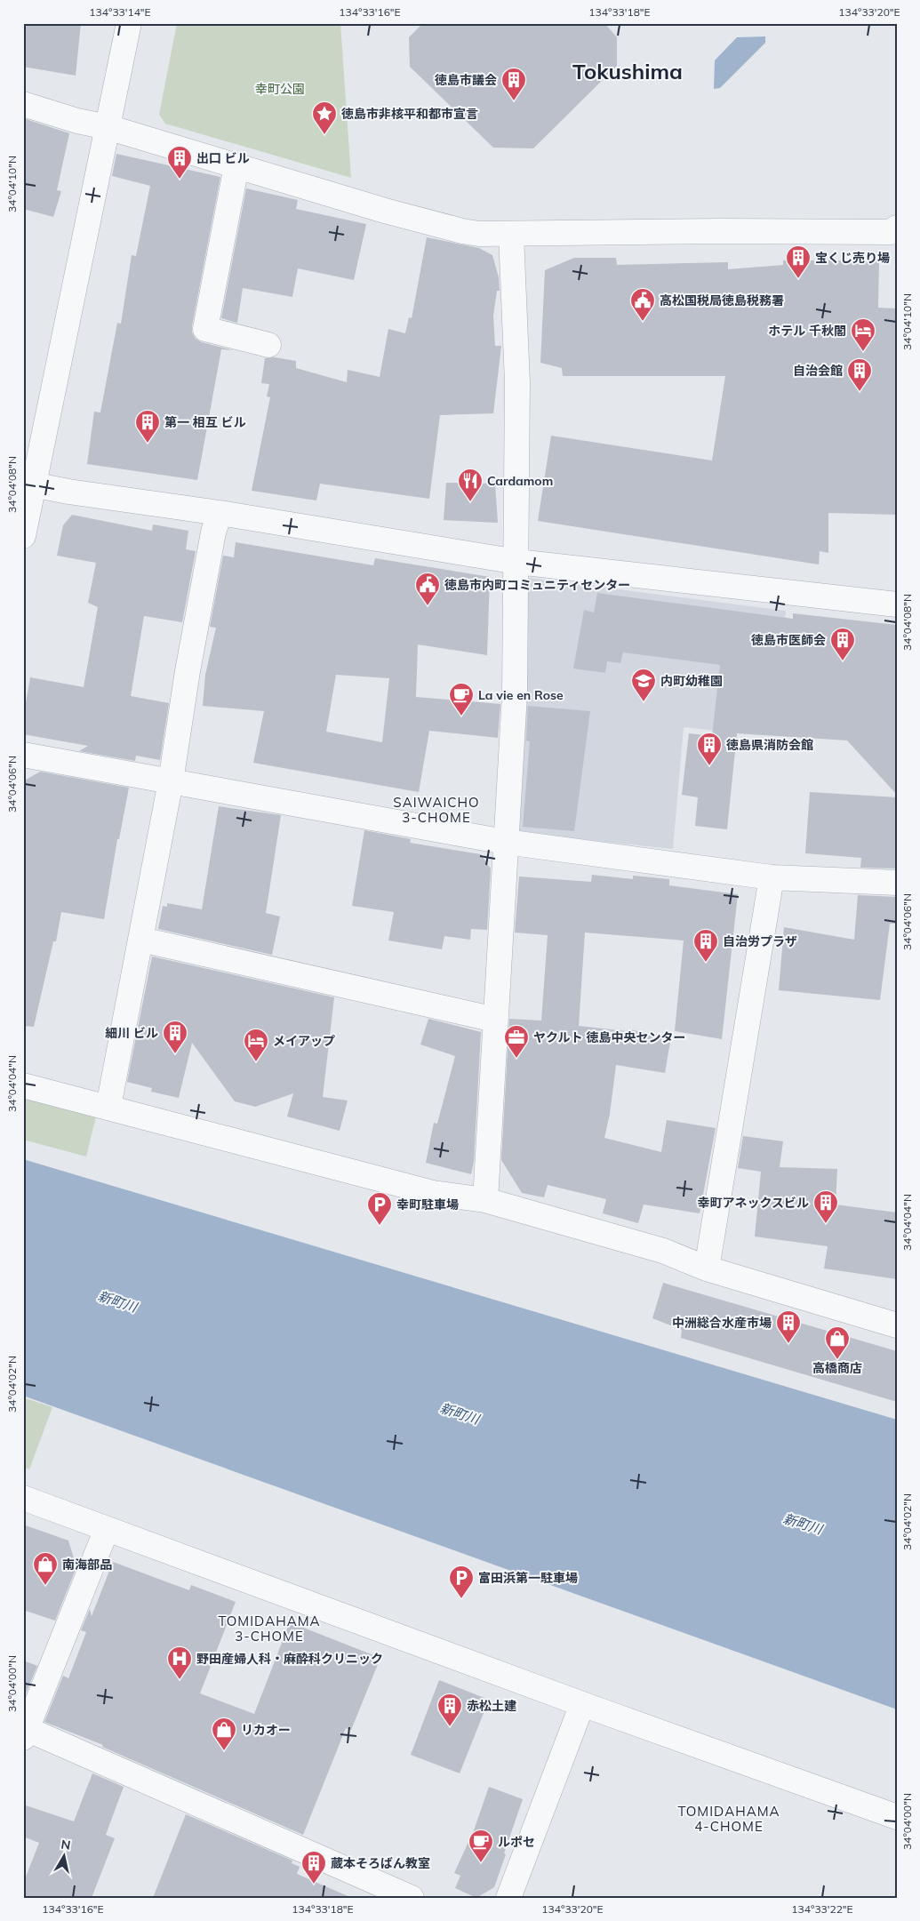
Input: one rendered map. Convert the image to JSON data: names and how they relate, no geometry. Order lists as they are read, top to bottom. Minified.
{"districts":["Tokushima","SAIWAICHO 3-CHOME","TOMIDAHAMA 3-CHOME","TOMIDAHAMA 4-CHOME"],"water":["新町川"],"parks":["幸町公園"],"places":{"building":["徳島市議会","出口 ビル","宝くじ売り場","自治会館","第一 相互 ビル","徳島市医師会","徳島県消防会館","自治労プラザ","細川 ビル","幸町アネックスビル","中洲総合水産市場","赤松土建","蔵本そろばん教室"],"place":["徳島市非核平和都市宣言"],"public building":["高松国税局徳島税務署","徳島市内町コミュニティセンター"],"hotel":["ホテル 千秋閣","メイアップ"],"restaurant":["Cardamom"],"school or university":["内町幼稚園"],"cafe":["La vie en Rose","ルポセ"],"office":["ヤクルト 徳島中央センター"],"parking":["幸町駐車場","富田浜第一駐車場"],"shop":["高橋商店","南海部品","リカオー"],"hospital":["野田産婦人科・麻酔科クリニック"]},"north":"top","coordinates":["134°33'14\"E","134°33'16\"E","134°33'18\"E","134°33'20\"E","34°04'10\"N","34°04'08\"N","34°04'06\"N","34°04'04\"N","34°04'02\"N","34°04'00\"N","134°33'22\"E"]}
